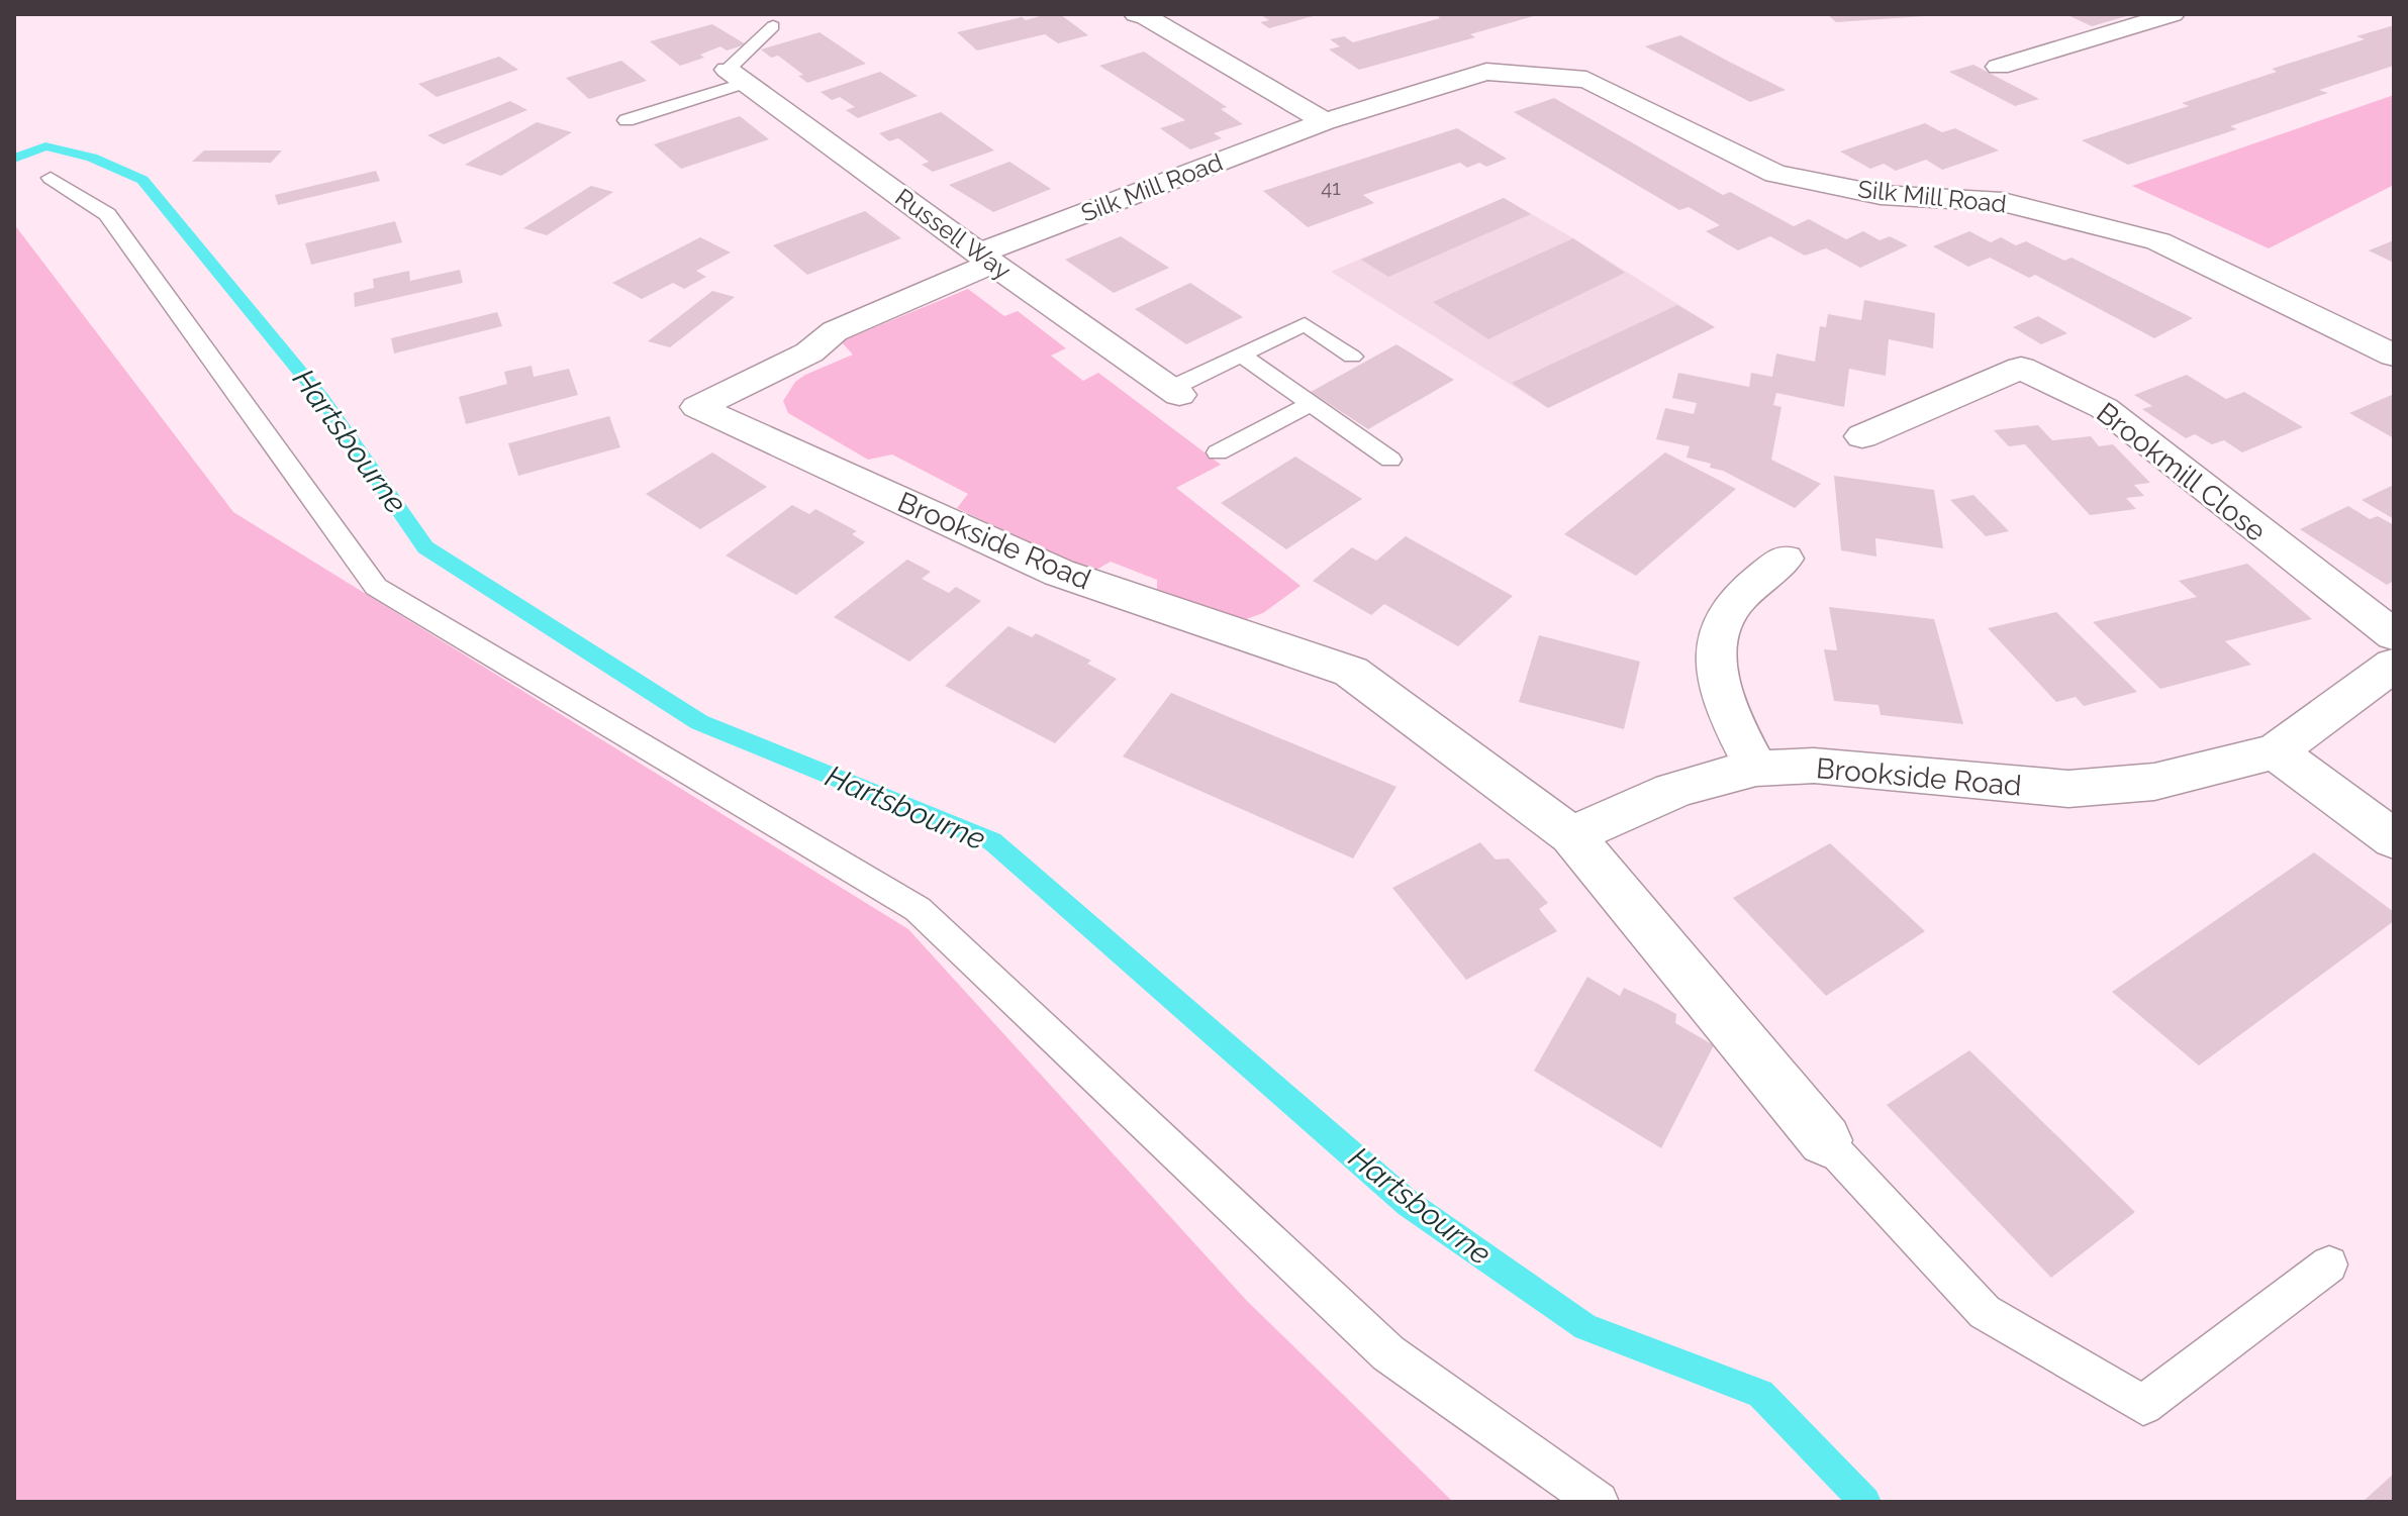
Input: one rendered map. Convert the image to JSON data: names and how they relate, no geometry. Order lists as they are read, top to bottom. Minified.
{"streets":{"street":["Silk Mill Road","Russell Way","Brookmill Close","Brookside Road"]},"crossings":[["Silk Mill Road","Russell Way"],["Silk Mill Road","Brookside Road"],["Russell Way","Brookside Road"]],"water":["Hartsbourne"],"house_numbers":["41"]}
